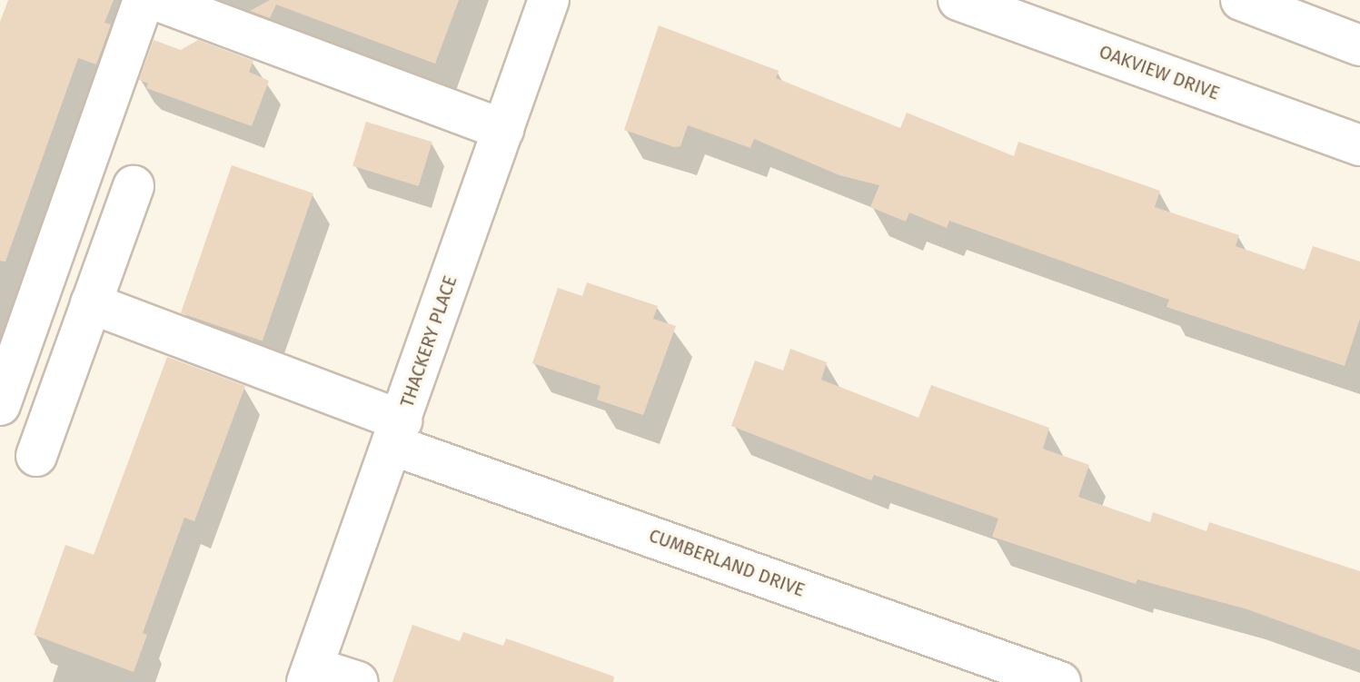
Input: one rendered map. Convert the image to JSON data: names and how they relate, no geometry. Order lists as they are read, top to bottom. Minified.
{"streets":{"street":["OAKVIEW DRIVE","THACKERY PLACE","CUMBERLAND DRIVE"]},"crossings":[["THACKERY PLACE","CUMBERLAND DRIVE"]]}
